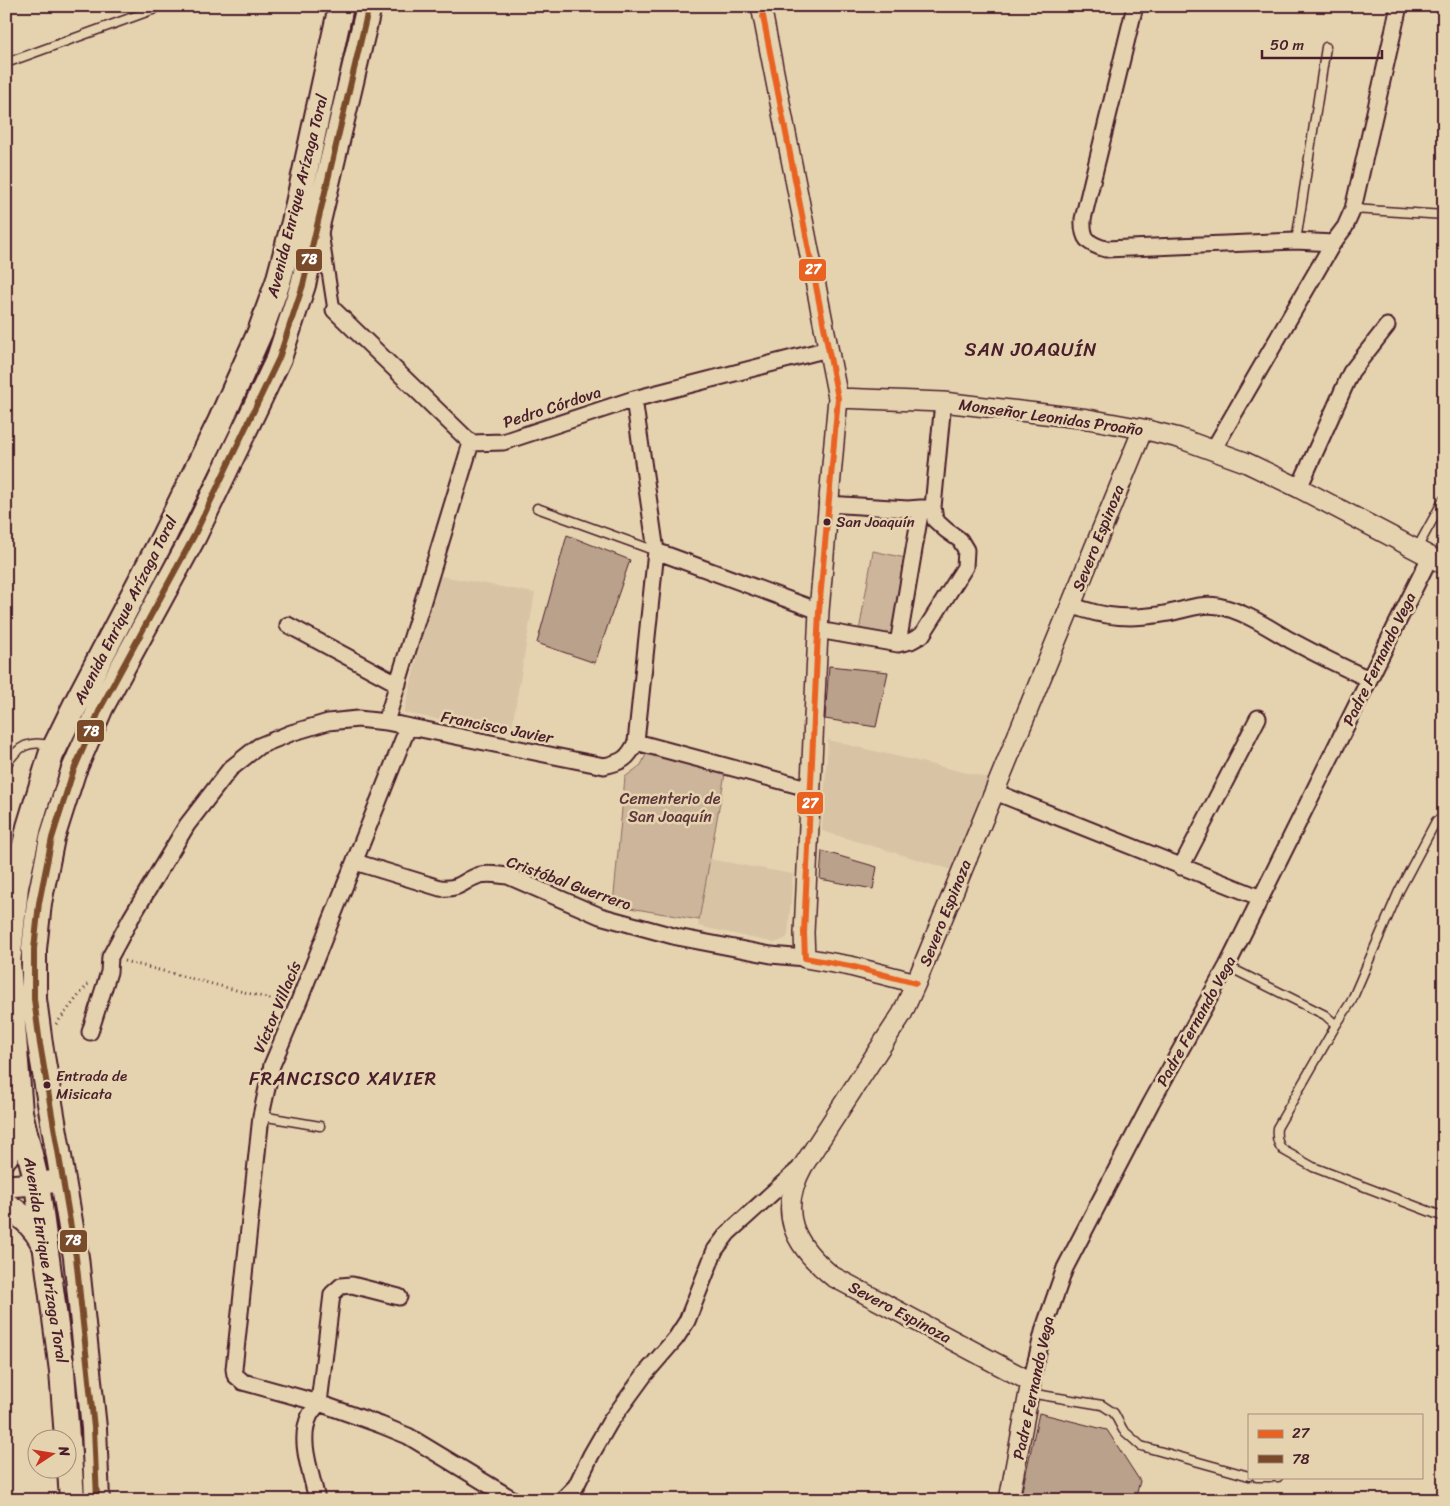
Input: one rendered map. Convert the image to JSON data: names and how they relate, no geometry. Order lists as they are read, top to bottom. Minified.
{"streets":{"main road":["Avenida Enrique Arízaga Toral"],"street":["Pedro Córdova","Monseñor Leonidas Proaño","Severo Espinoza","Padre Fernando Vega","Francisco Javier","Cristóbal Guerrero","Víctor Villacís"]},"crossings":[["Monseñor Leonidas Proaño","Severo Espinoza"],["Monseñor Leonidas Proaño","Padre Fernando Vega"],["Severo Espinoza","Padre Fernando Vega"],["Francisco Javier","Víctor Villacís"],["Cristóbal Guerrero","Víctor Villacís"]],"districts":["SAN JOAQUÍN","FRANCISCO XAVIER"],"parks":["Cementerio de San Joaquín"],"places":["San Joaquín","Entrada de Misicata"],"lines":["transit line 27","transit line 78"],"legend":["27","78"],"scale_bar":"50 m","north":"right"}
